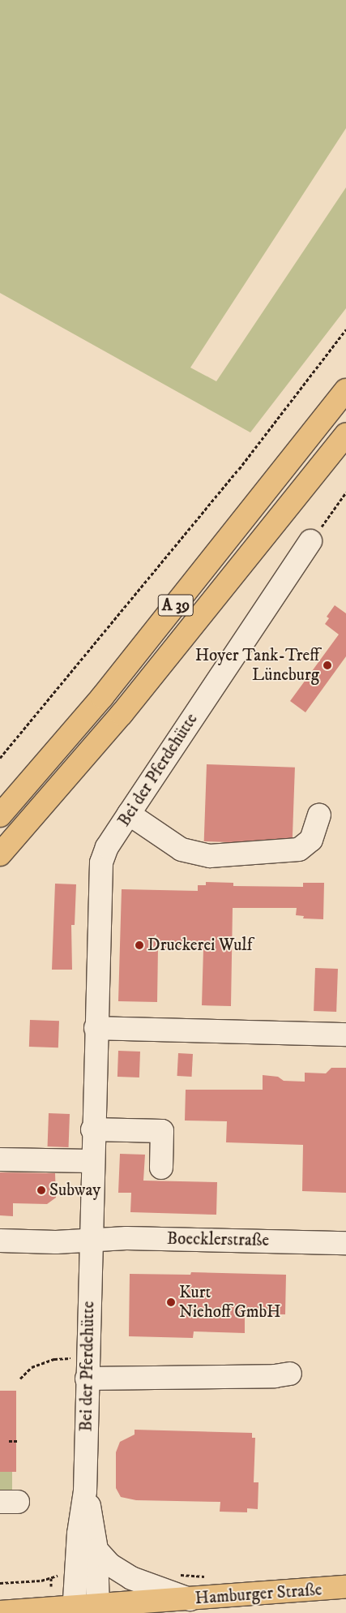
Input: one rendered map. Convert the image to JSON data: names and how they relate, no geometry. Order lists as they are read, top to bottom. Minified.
{"streets":{"main road":["A 39","Hamburger Straße"],"street":["Bei der Pferdehütte","Boecklerstraße"]},"crossings":[["Bei der Pferdehütte","Boecklerstraße"],["Bei der Pferdehütte","Hamburger Straße"]],"places":["Hoyer Tank-Treff Lüneburg","Druckerei Wulf","Subway","Kurt Niehoff GmbH"]}
